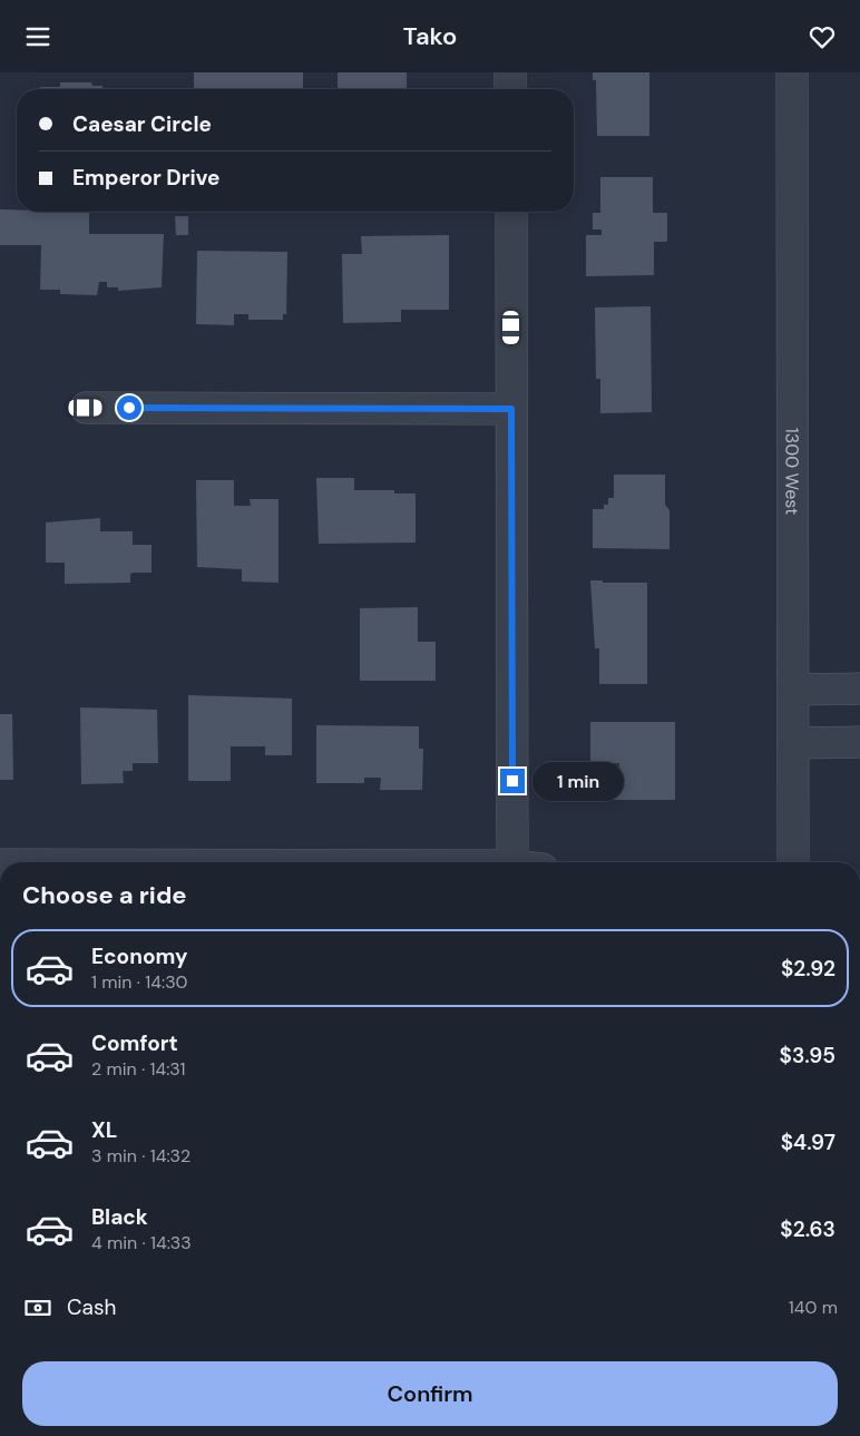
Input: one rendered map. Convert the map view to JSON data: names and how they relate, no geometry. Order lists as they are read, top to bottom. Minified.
{"streets":{"street":["1300 West"]},"page":{"header":"Tako","banner":["Caesar Circle","Emperor Drive"],"bubble":"1 min","heading":"Choose a ride","list":[{"name":"Economy","note":"1 min · 14:30","value":"$2.92"},{"name":"Comfort","note":"2 min · 14:31","value":"$3.95"},{"name":"XL","note":"3 min · 14:32","value":"$4.97"},{"name":"Black","note":"4 min · 14:33","value":"$2.63"}],"pay":["Cash","140 m"],"buttons":"Confirm"}}
